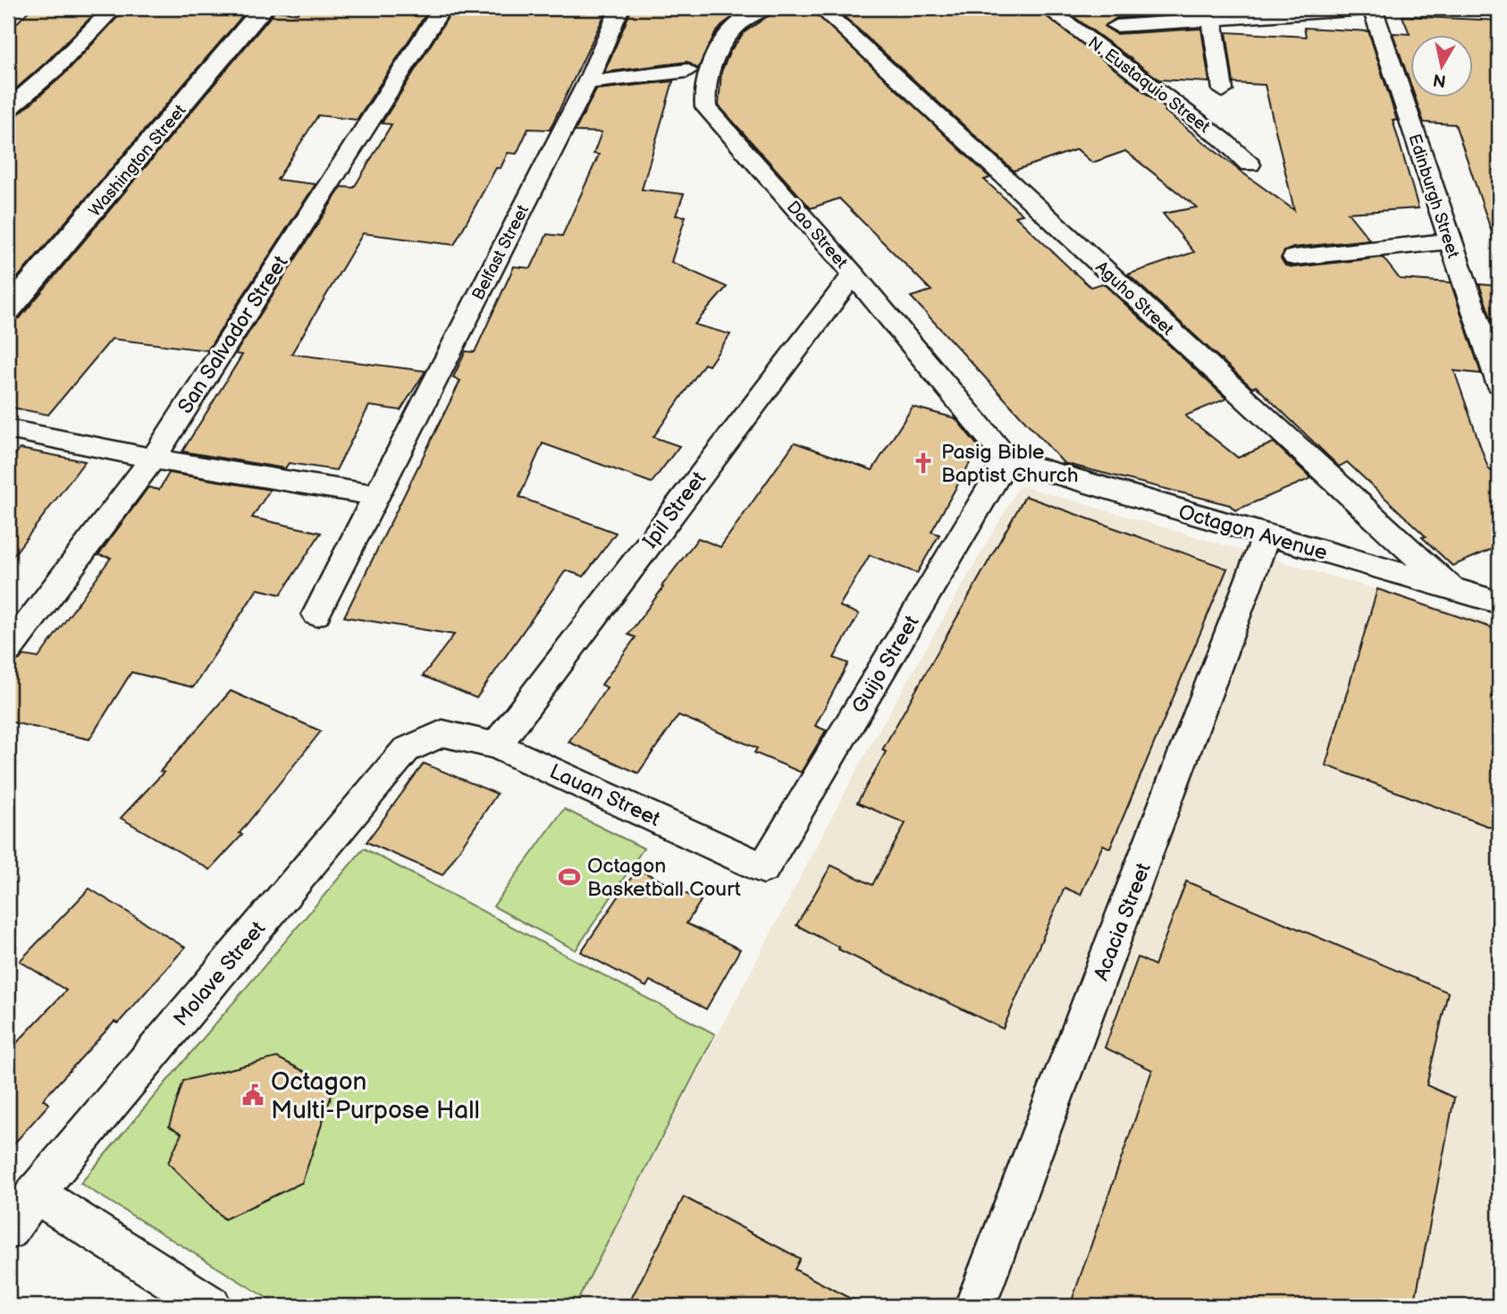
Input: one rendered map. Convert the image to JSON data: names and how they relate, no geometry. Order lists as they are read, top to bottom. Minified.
{"streets":{"street":["N. Eustaquio Street","Washington Street","Edinburgh Street","Dao Street","Belfast Street","Aguho Street","San Salvador Street","Ipil Street","Octagon Avenue","Guijo Street","Lauan Street","Acacia Street","Molave Street"]},"crossings":[["Dao Street","Ipil Street"],["Dao Street","Octagon Avenue"],["Dao Street","Guijo Street"],["Aguho Street","Octagon Avenue"],["Ipil Street","Lauan Street"],["Octagon Avenue","Guijo Street"],["Octagon Avenue","Acacia Street"],["Guijo Street","Lauan Street"],["Lauan Street","Molave Street"]],"places":{"church":["Pasig Bible Baptist Church"],"sports":["Octagon Basketball Court"],"public building":["Octagon Multi-Purpose Hall"]},"north":"bottom"}
